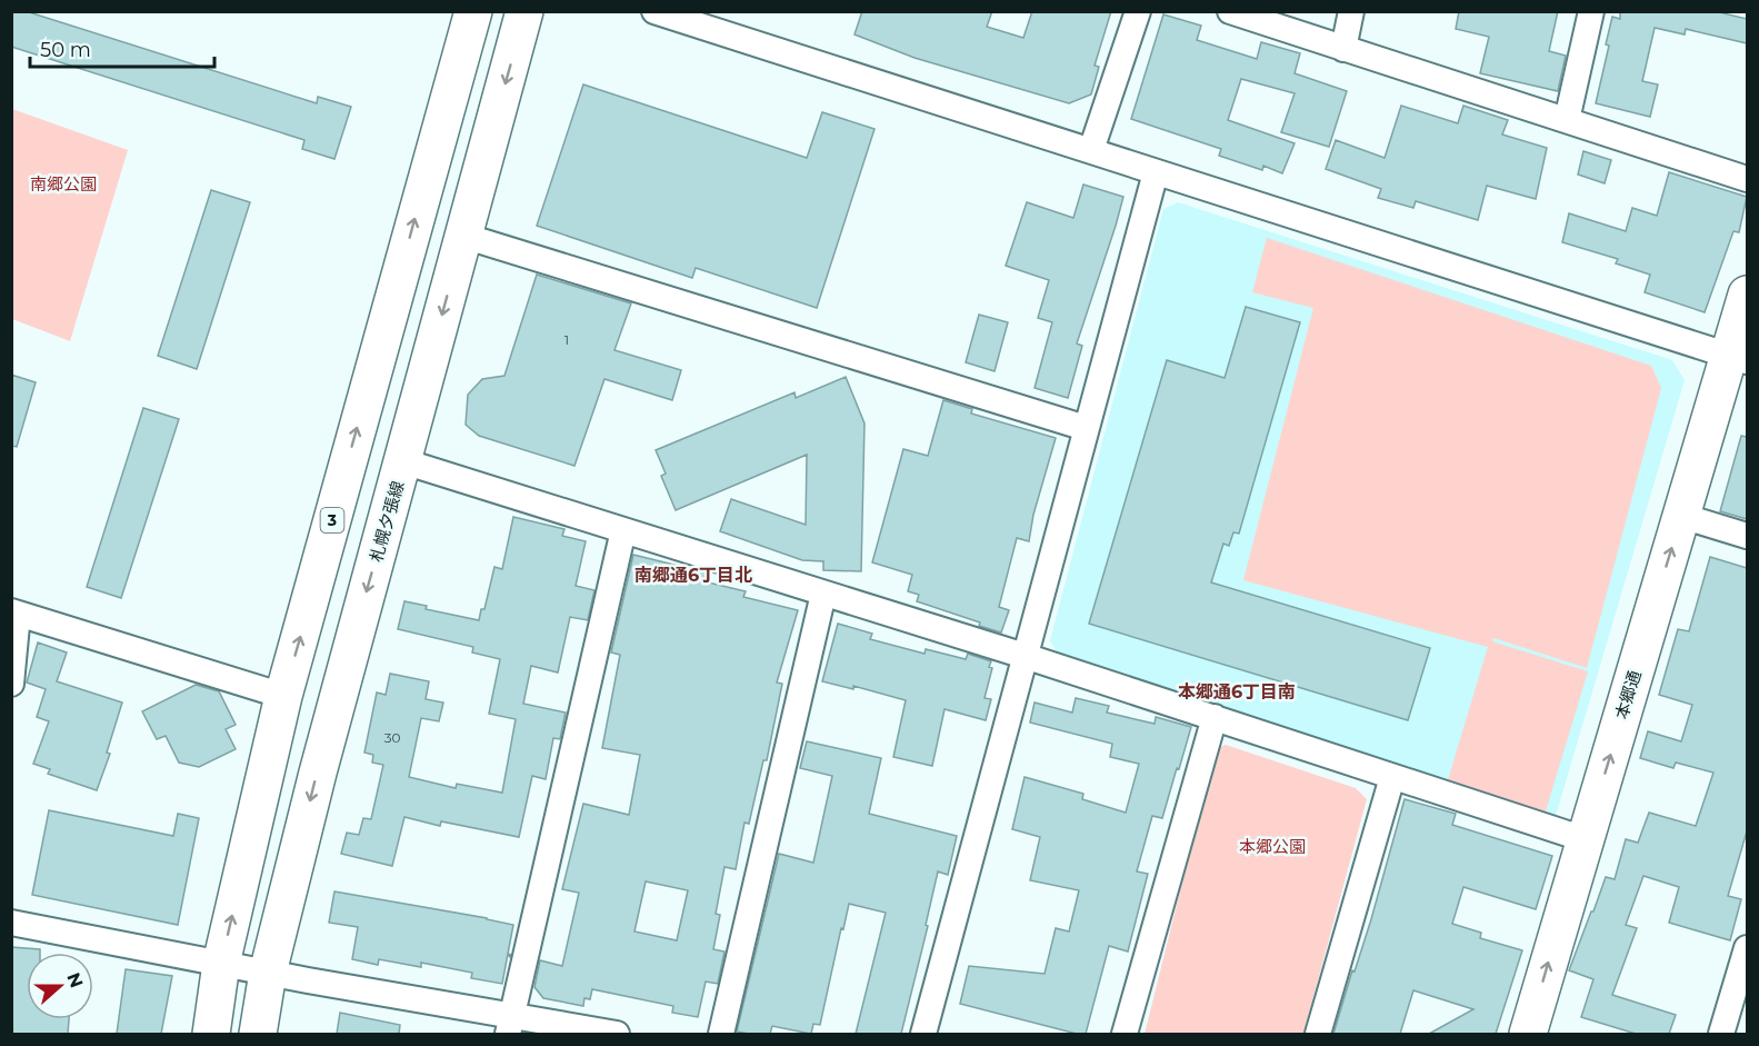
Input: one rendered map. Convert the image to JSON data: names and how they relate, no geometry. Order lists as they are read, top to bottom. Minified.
{"streets":{"main road":["3","札幌夕張線","本郷通"]},"one_way":["本郷通"],"districts":["南郷通6丁目北","本郷通6丁目南"],"parks":["南郷公園","本郷公園"],"house_numbers":["1","30"],"scale_bar":"50 m","north":"right"}
